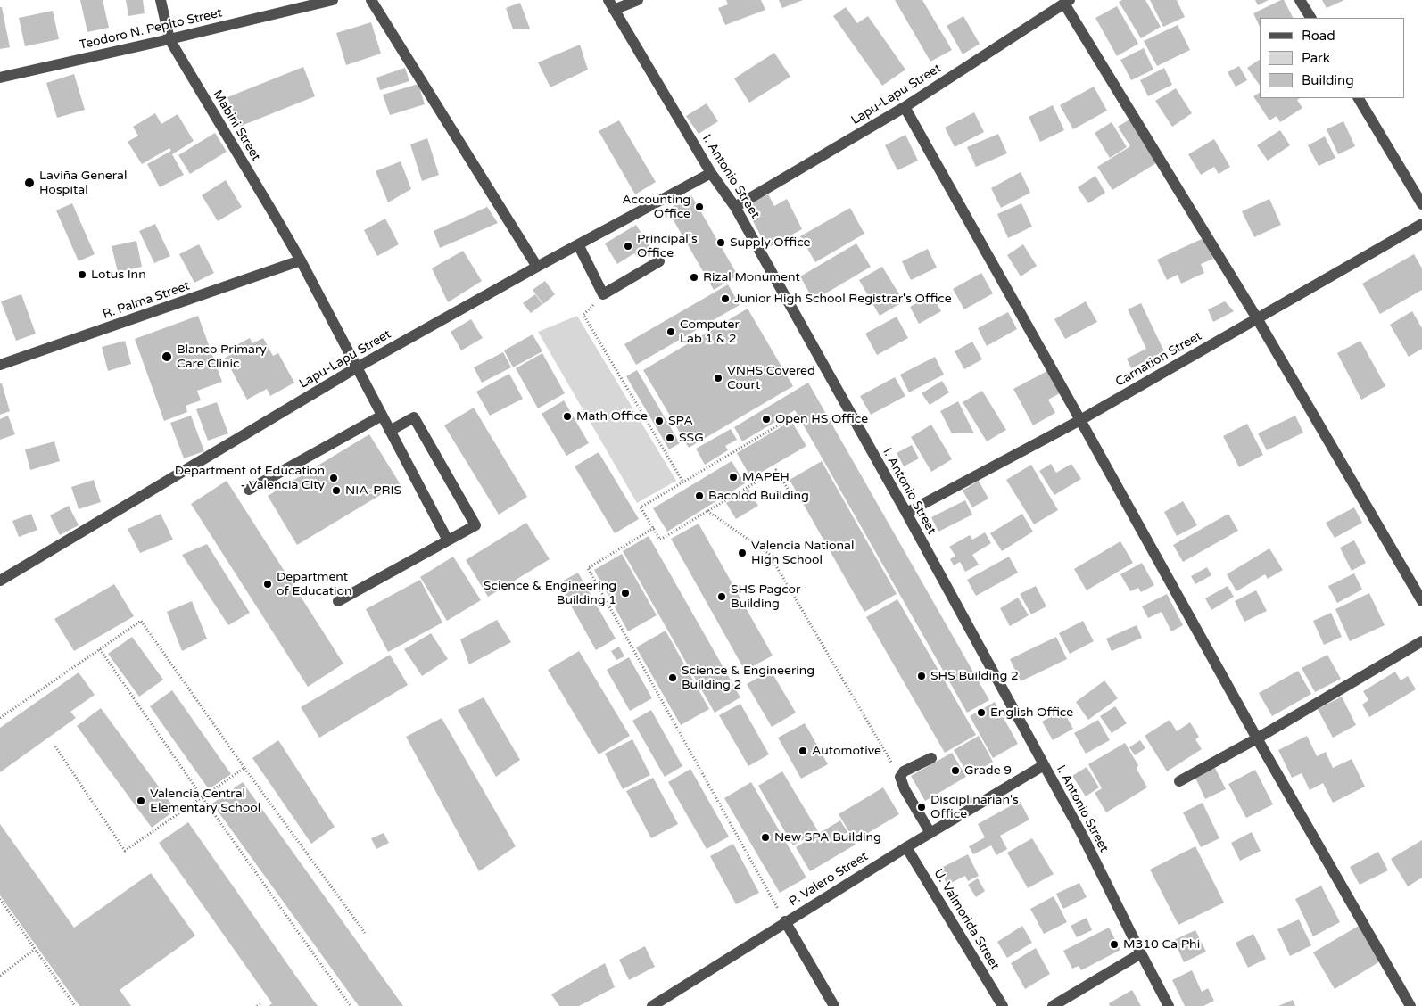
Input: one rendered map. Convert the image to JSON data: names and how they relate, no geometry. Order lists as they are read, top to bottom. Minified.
{"streets":{"street":["Teodoro N. Pepito Street","Lapu-Lapu Street","Mabini Street","I. Antonio Street","R. Palma Street","Carnation Street","P. Valero Street","U. Valmorida Street"]},"crossings":[["Teodoro N. Pepito Street","Mabini Street"],["Lapu-Lapu Street","Mabini Street"],["Lapu-Lapu Street","I. Antonio Street"],["Mabini Street","R. Palma Street"],["I. Antonio Street","Carnation Street"],["I. Antonio Street","P. Valero Street"],["P. Valero Street","U. Valmorida Street"]],"places":["Laviña General Hospital","Accounting Office","Supply Office","Principal's Office","Lotus Inn","Rizal Monument","Junior High School Registrar's Office","Computer Lab 1 & 2","Blanco Primary Care Clinic","VNHS Covered Court","Math Office","Open HS Office","SPA","SSG","MAPEH","Department of Education - Valencia City","NIA-PRIS","Bacolod Building","Valencia National High School","Department of Education","Science & Engineering Building 1","SHS Pagcor Building","SHS Building 2","Science & Engineering Building 2","English Office","Automotive","Grade 9","Valencia Central Elementary School","Disciplinarian's Office","New SPA Building","M310 Ca Phi"],"legend":["Road","Park","Building"]}
